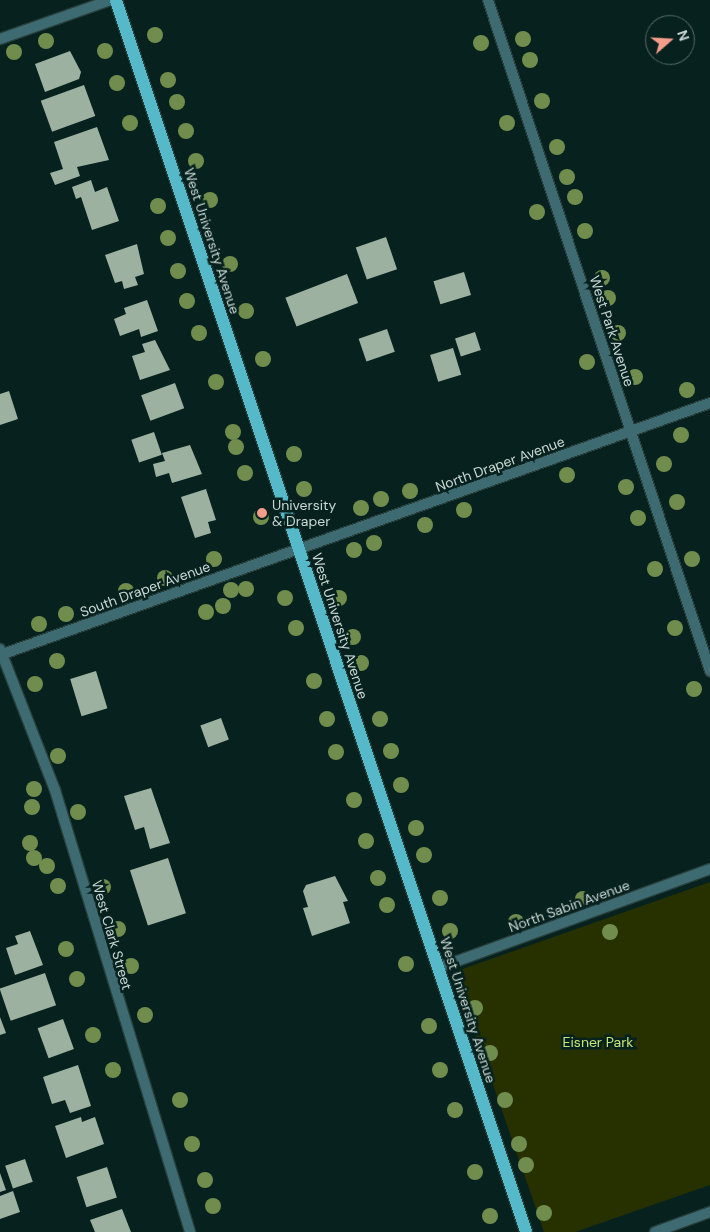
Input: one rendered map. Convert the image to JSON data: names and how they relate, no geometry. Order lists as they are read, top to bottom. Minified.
{"streets":{"main road":["West University Avenue"],"street":["West Park Avenue","North Draper Avenue","South Draper Avenue","North Sabin Avenue","West Clark Street"]},"crossings":[["West University Avenue","North Draper Avenue"],["West University Avenue","South Draper Avenue"],["West University Avenue","North Sabin Avenue"],["West Park Avenue","North Draper Avenue"],["North Draper Avenue","South Draper Avenue"],["South Draper Avenue","West Clark Street"]],"parks":["Eisner Park"],"places":["University & Draper"],"north":"right"}
